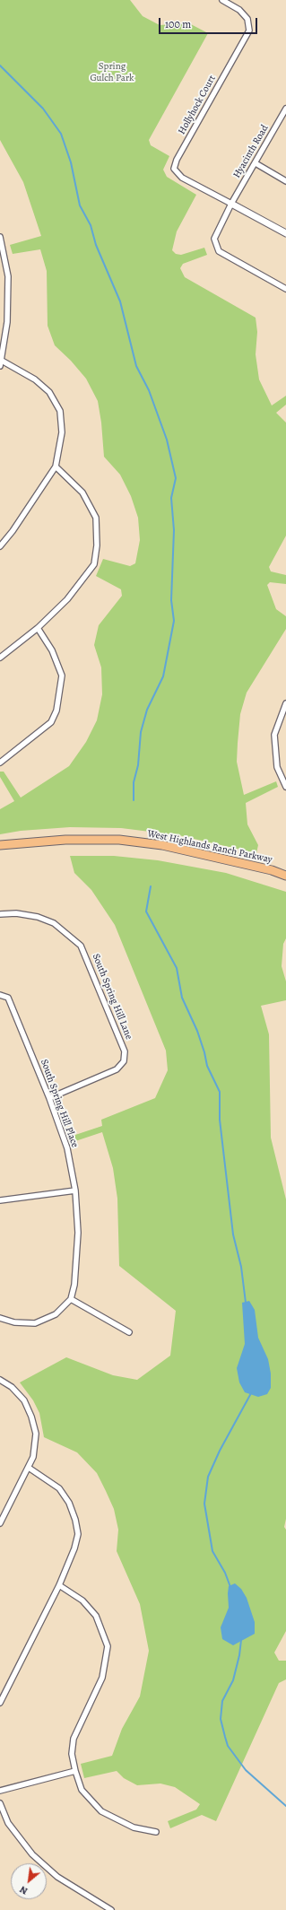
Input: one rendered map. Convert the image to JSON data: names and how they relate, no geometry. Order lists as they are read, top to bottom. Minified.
{"streets":{"main road":["West Highlands Ranch Parkway"],"street":["Hollyhock Court","Hyacinth Road","South Spring Hill Lane","South Spring Hill Place"]},"crossings":[["Hollyhock Court","Hyacinth Road"],["South Spring Hill Lane","South Spring Hill Place"]],"parks":["Spring Gulch Park"],"scale_bar":"100 m","north":"bottom left"}
